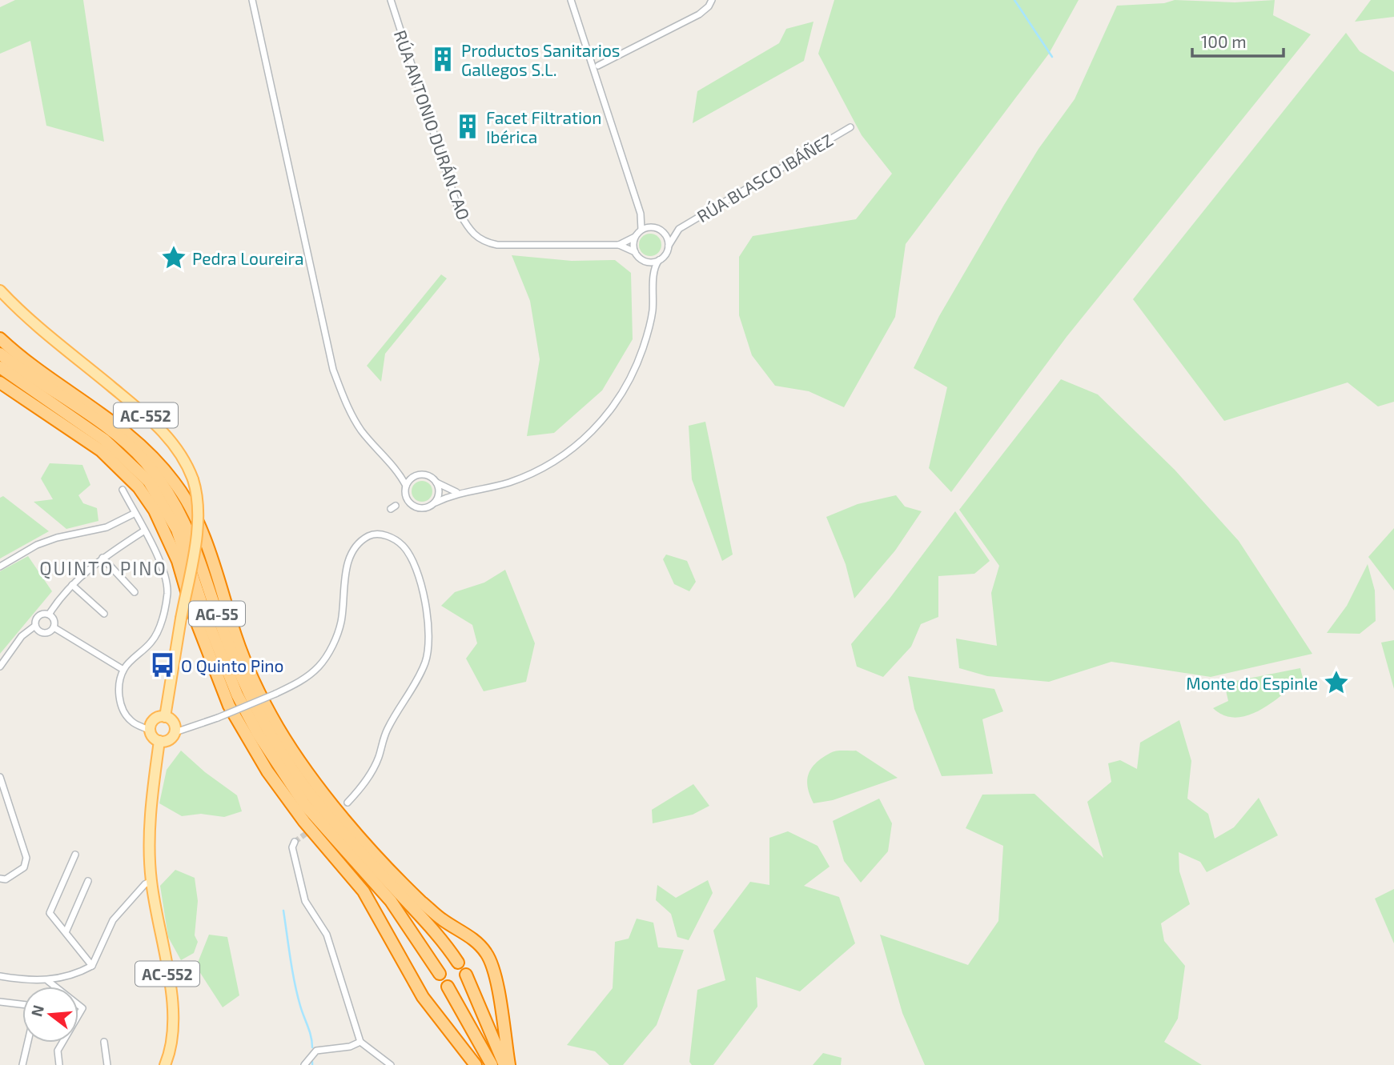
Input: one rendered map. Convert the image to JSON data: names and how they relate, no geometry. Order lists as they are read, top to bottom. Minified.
{"streets":{"highway":["AG-55"],"main road":["AC-552"],"street":["RÚA ANTONIO DURÁN CAO","RÚA BLASCO IBÁÑEZ"]},"crossings":[["RÚA ANTONIO DURÁN CAO","RÚA BLASCO IBÁÑEZ"]],"districts":["QUINTO PINO"],"places":{"building":["Productos Sanitarios Gallegos S.L.","Facet Filtration Ibérica"],"place":["Pedra Loureira","Monte do Espinle"],"bus stop":["O Quinto Pino"]},"scale_bar":"100 m","north":"left"}
